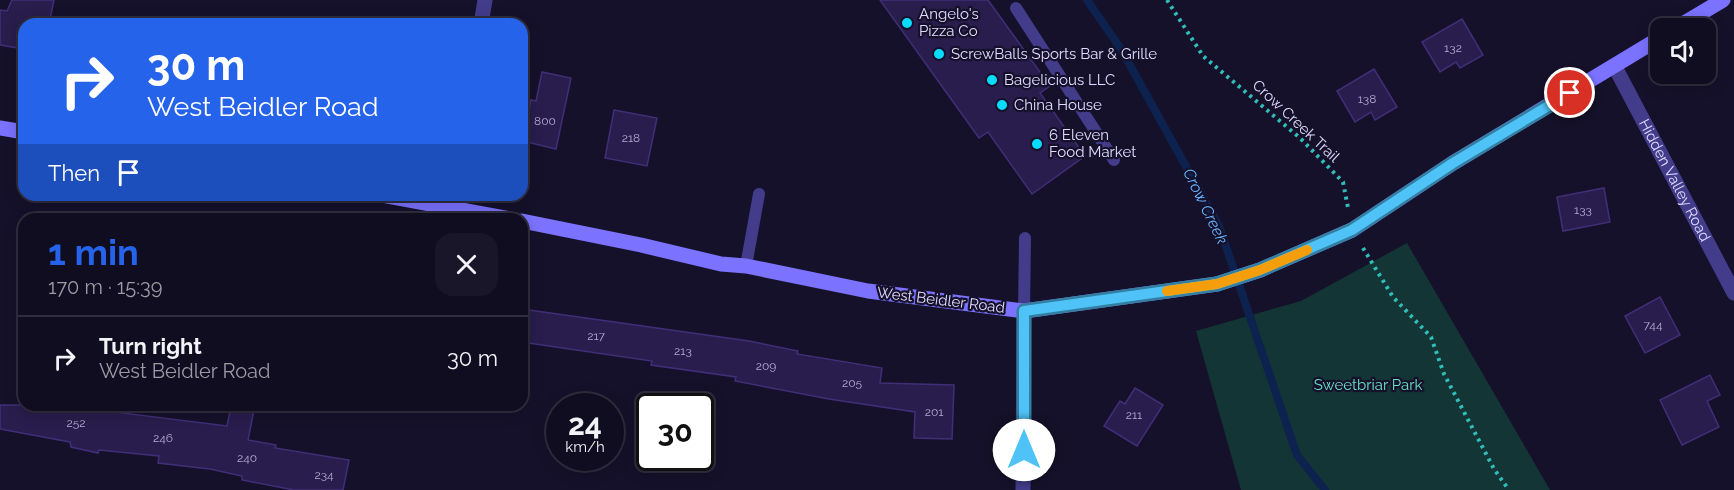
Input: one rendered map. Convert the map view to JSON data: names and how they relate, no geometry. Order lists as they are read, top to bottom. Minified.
{"streets":{"street":["Hidden Valley Road","West Beidler Road"],"path":["Crow Creek Trail"]},"crossings":[["Crow Creek Trail","West Beidler Road"],["Hidden Valley Road","West Beidler Road"]],"water":["Crow Creek"],"parks":["Sweetbriar Park"],"places":["Angelo's Pizza Co","ScrewBalls Sports Bar & Grille","Bagelicious LLC","China House","6 Eleven Food Market"],"house_numbers":["132","138","800","218","133","744","217","213","209","205","201","211","252","246","240","234"],"page":{"turn":["30 m","West Beidler Road"],"then":"Then","heading":["1 min","170 m · 15:39"],"list":[{"name":"Turn right","note":"West Beidler Road","value":"30 m"}],"speed":"24 km/h","limit":"30"}}
